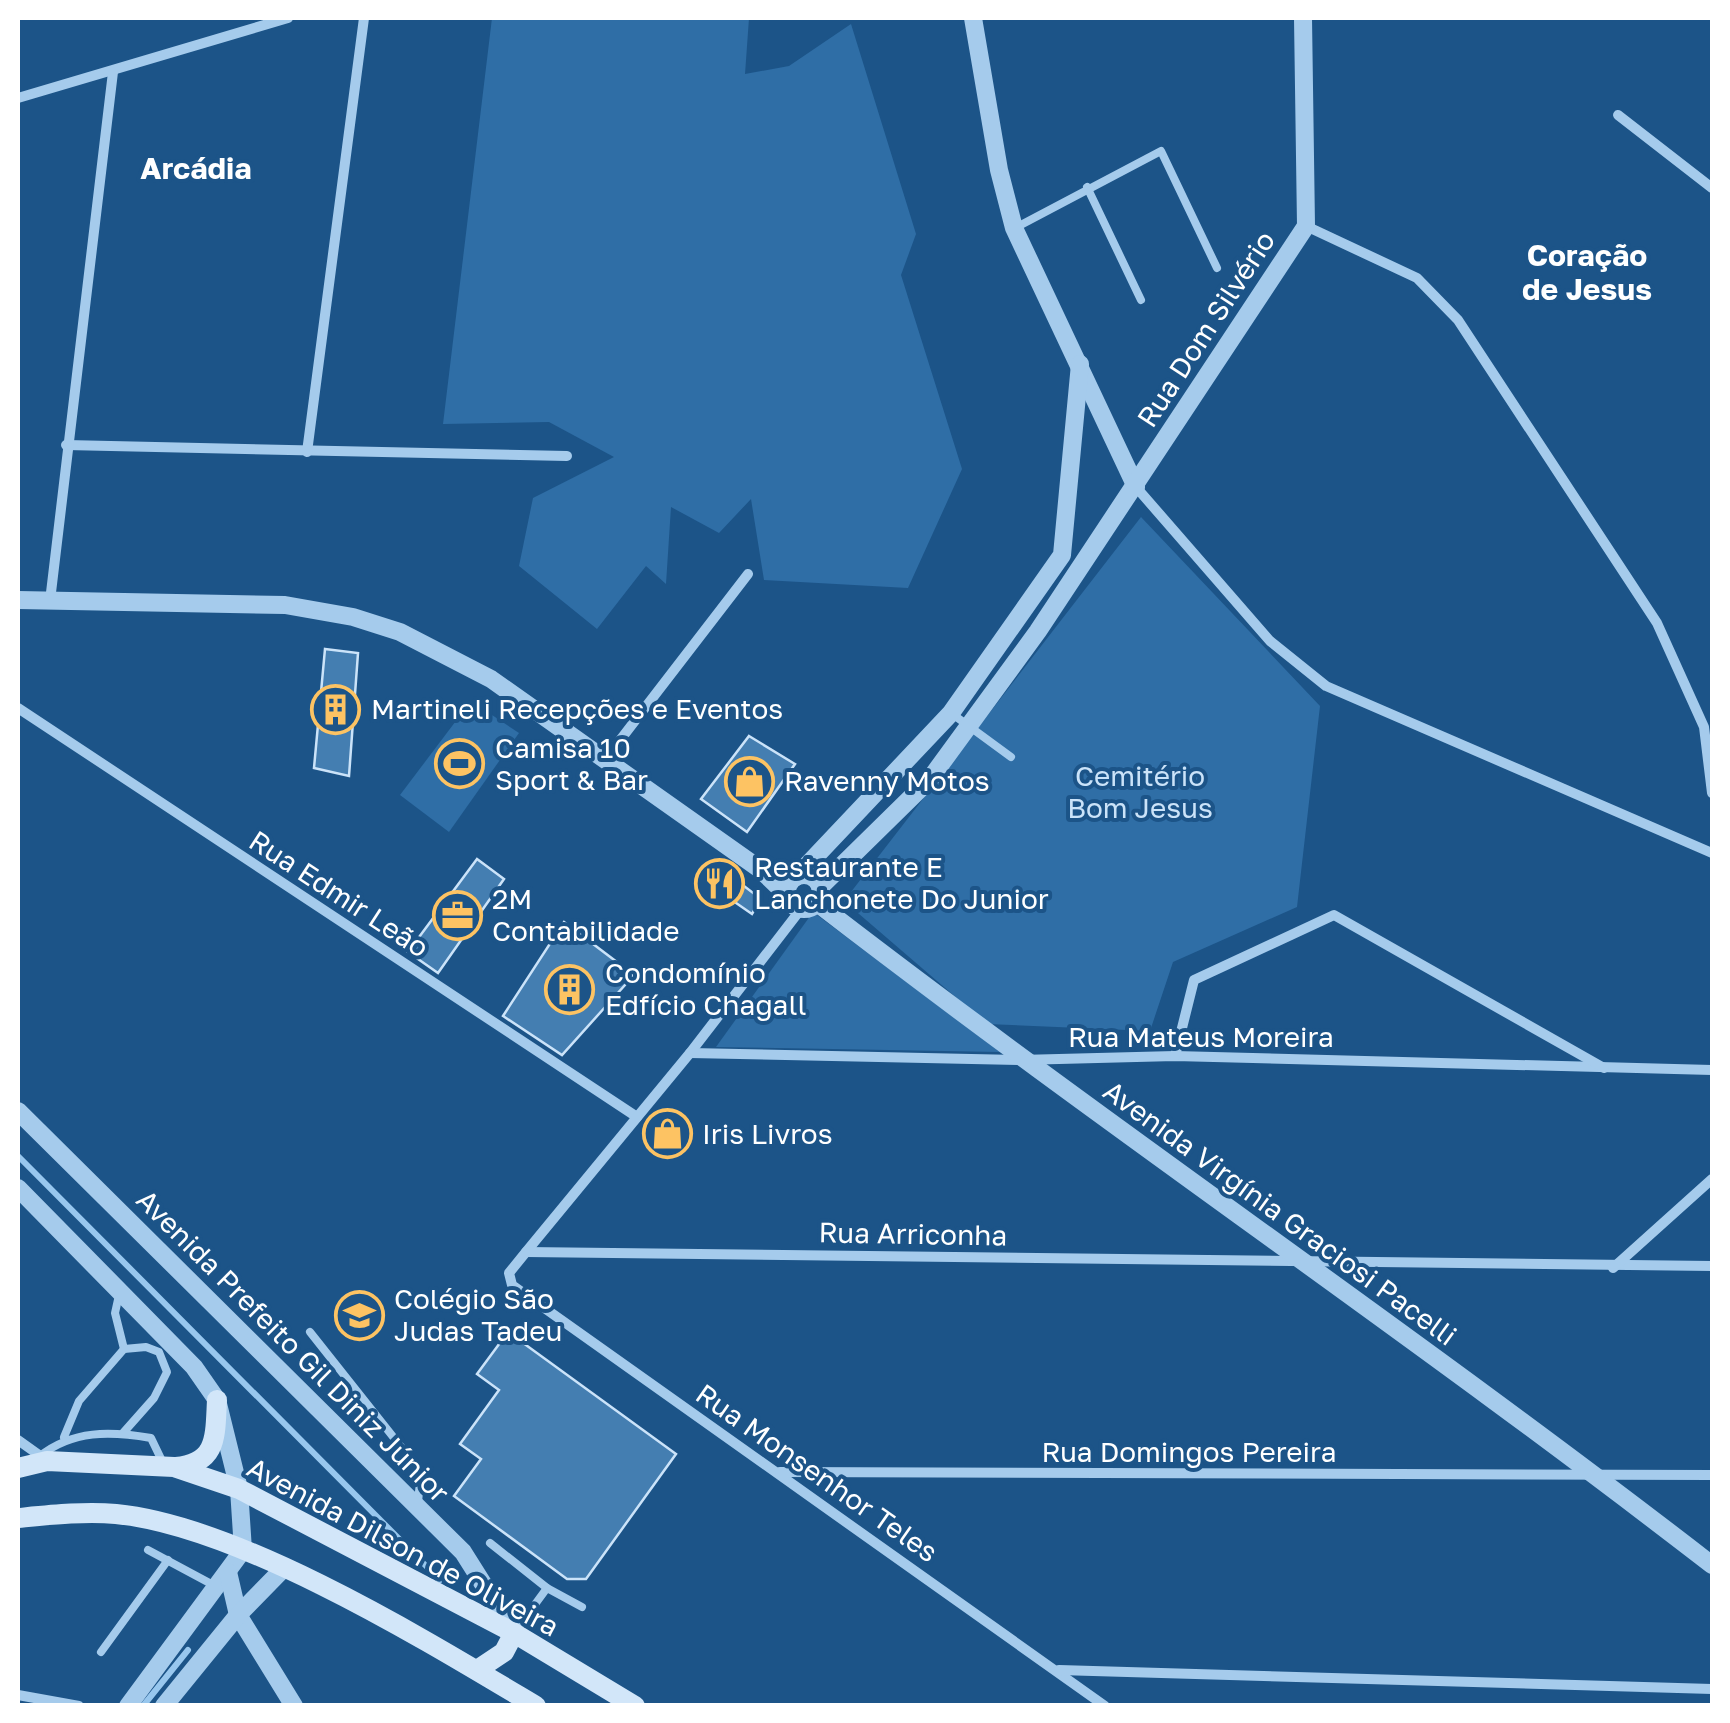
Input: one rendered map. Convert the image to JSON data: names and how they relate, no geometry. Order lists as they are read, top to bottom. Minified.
{"streets":{"main road":["Avenida Dilson de Oliveira"],"street":["Rua Dom Silvério","Rua Edmir Leão","Rua Mateus Moreira","Avenida Virgínia Graciosi Pacelli","Rua Arriconha","Avenida Prefeito Gil Diniz Júnior","Rua Domingos Pereira","Rua Monsenhor Teles"]},"crossings":[["Rua Dom Silvério","Avenida Virgínia Graciosi Pacelli"],["Rua Mateus Moreira","Avenida Virgínia Graciosi Pacelli"],["Avenida Virgínia Graciosi Pacelli","Rua Arriconha"],["Avenida Virgínia Graciosi Pacelli","Rua Domingos Pereira"],["Rua Arriconha","Rua Monsenhor Teles"],["Avenida Prefeito Gil Diniz Júnior","Avenida Dilson de Oliveira"],["Rua Domingos Pereira","Rua Monsenhor Teles"]],"districts":["Arcádia","Coração de Jesus"],"parks":["Cemitério Bom Jesus"],"places":{"building":["Martineli Recepções e Eventos","Condomínio Edfício Chagall"],"sports":["Camisa 10 Sport & Bar"],"shop":["Ravenny Motos","Iris Livros"],"restaurant":["Restaurante E Lanchonete Do Junior"],"office":["2M Contabilidade"],"school or university":["Colégio São Judas Tadeu"]}}
